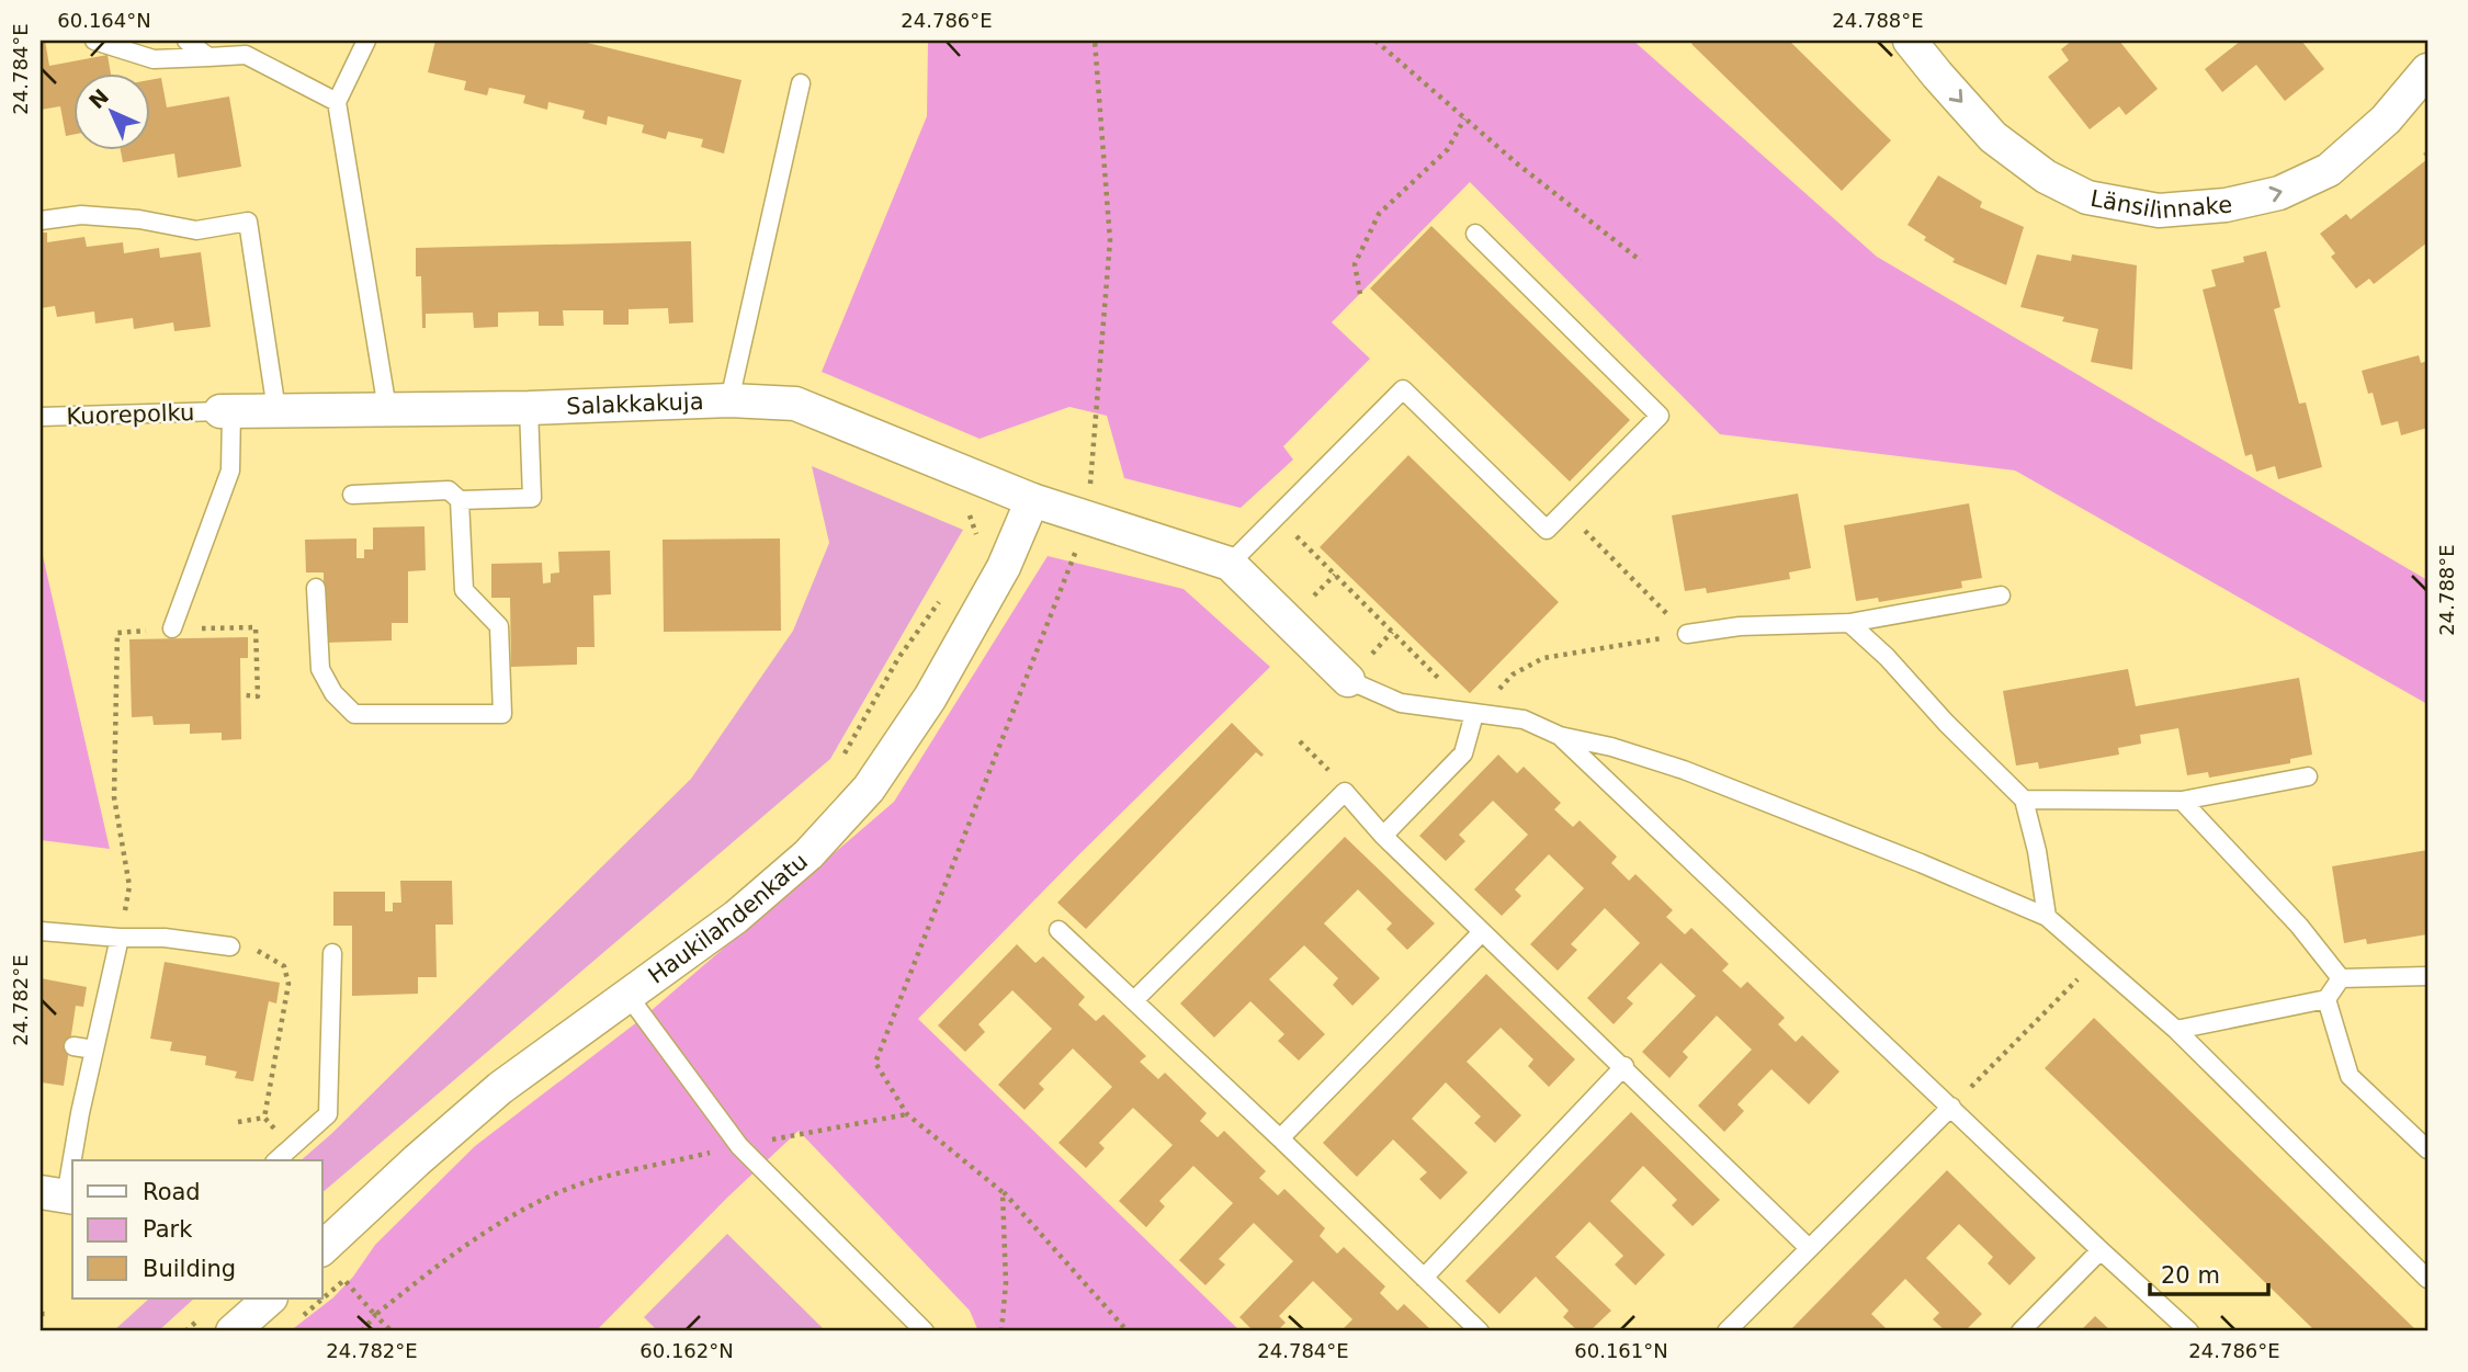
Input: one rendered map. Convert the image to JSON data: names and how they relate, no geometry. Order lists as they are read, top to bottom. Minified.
{"streets":{"street":["Länsilinnake","Salakkakuja","Haukilahdenkatu"],"lane":["Kuorepolku"]},"crossings":[["Salakkakuja","Kuorepolku"],["Salakkakuja","Haukilahdenkatu"]],"one_way":["Länsilinnake"],"legend":["Road","Park","Building"],"scale_bar":"20 m","north":"top left","coordinates":["60.164°N","24.786°E","24.788°E","24.784°E","24.782°E","60.162°N","60.161°N"]}
